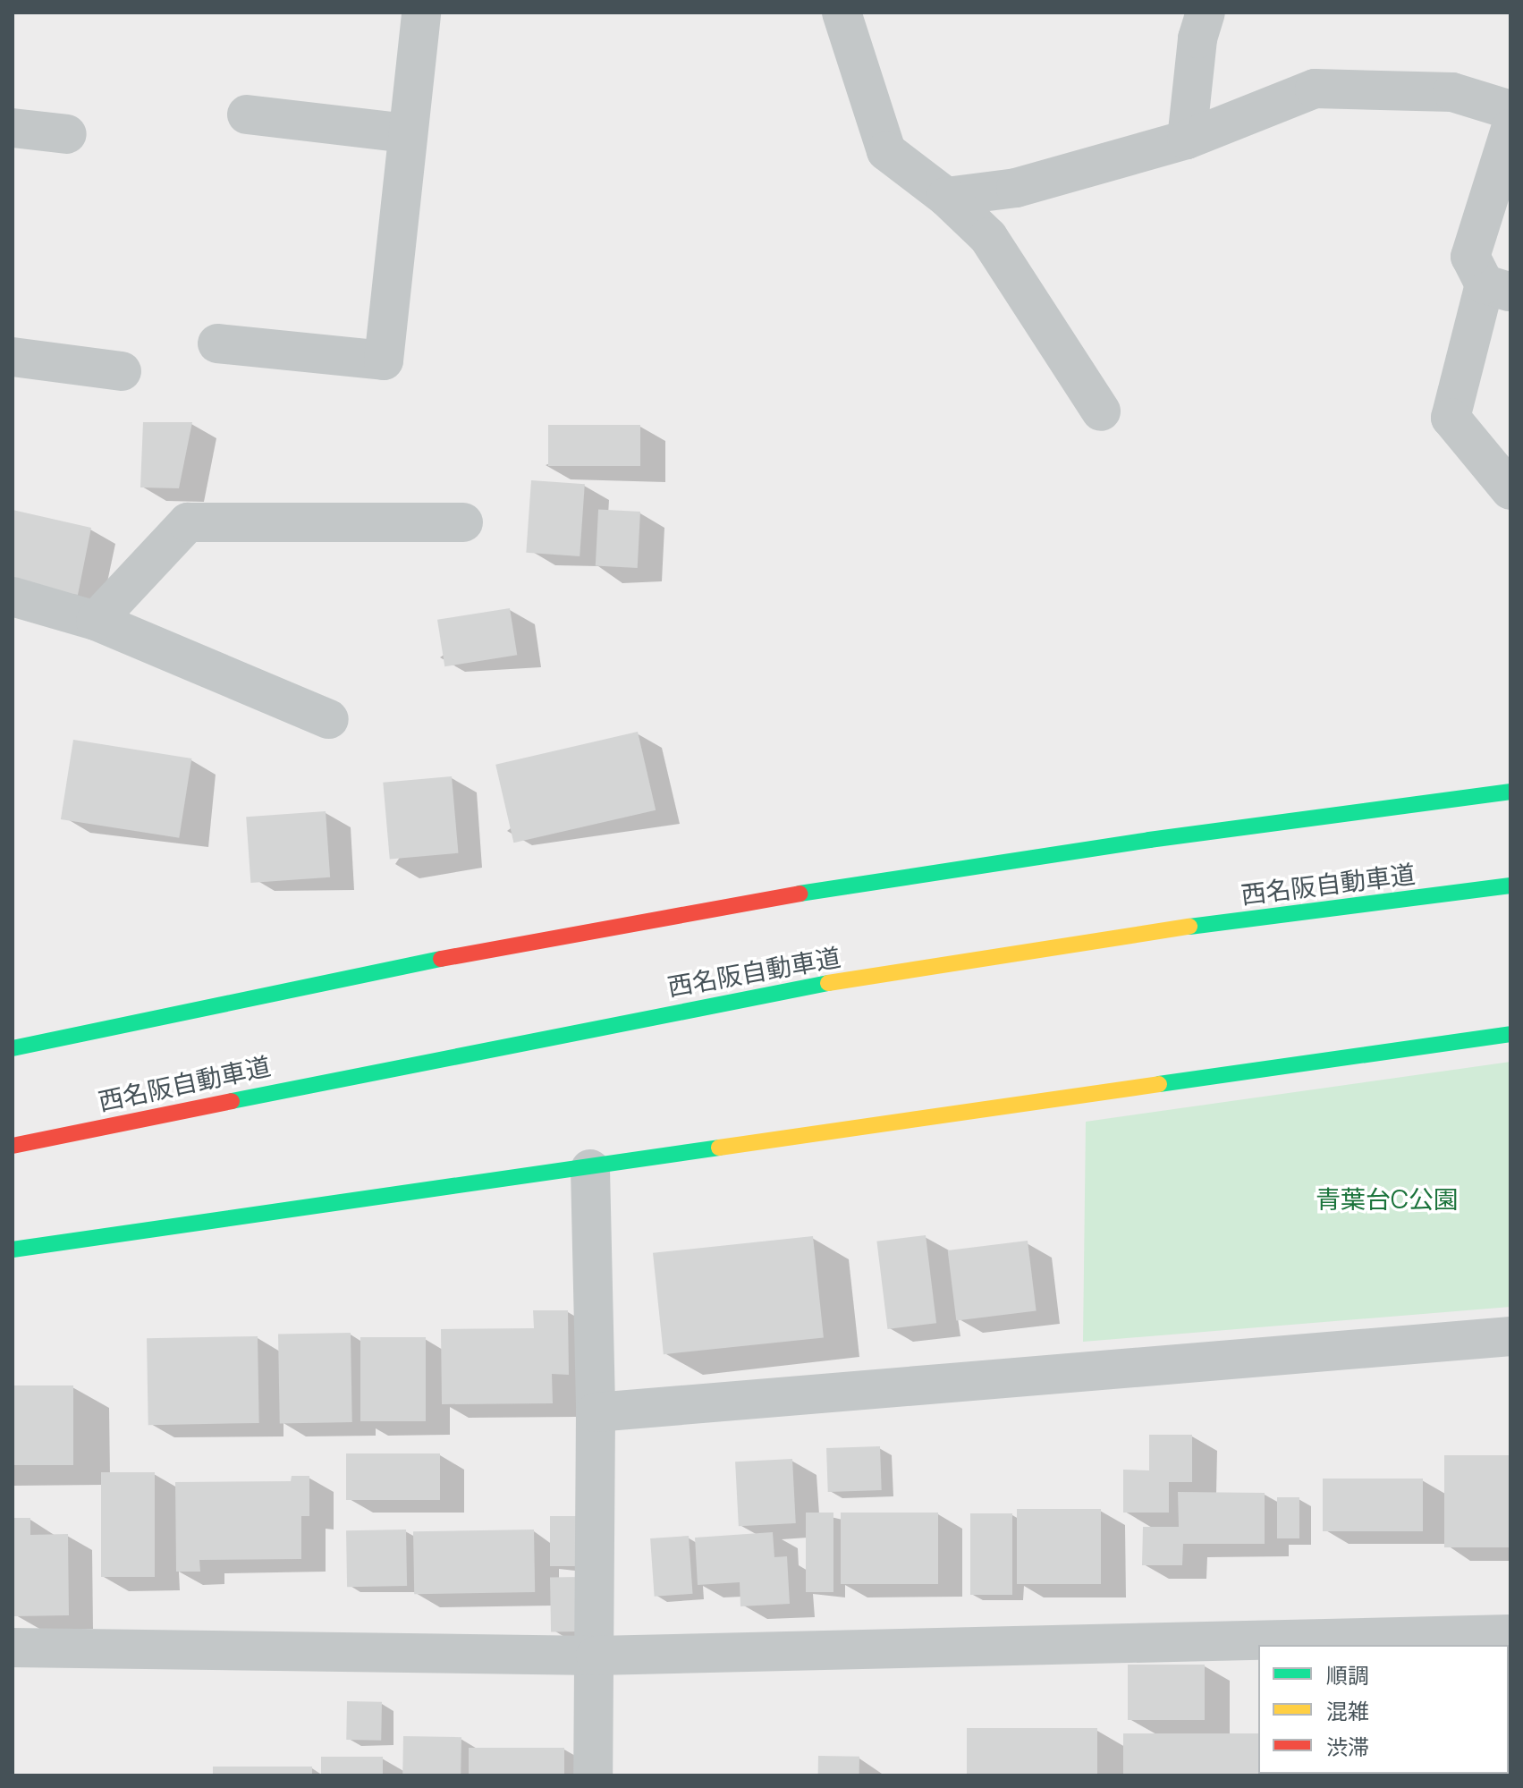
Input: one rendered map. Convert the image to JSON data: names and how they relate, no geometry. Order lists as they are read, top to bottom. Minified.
{"streets":{"main road":["西名阪自動車道"]},"parks":["青葉台C公園"],"legend":["順調","混雑","渋滞"]}
